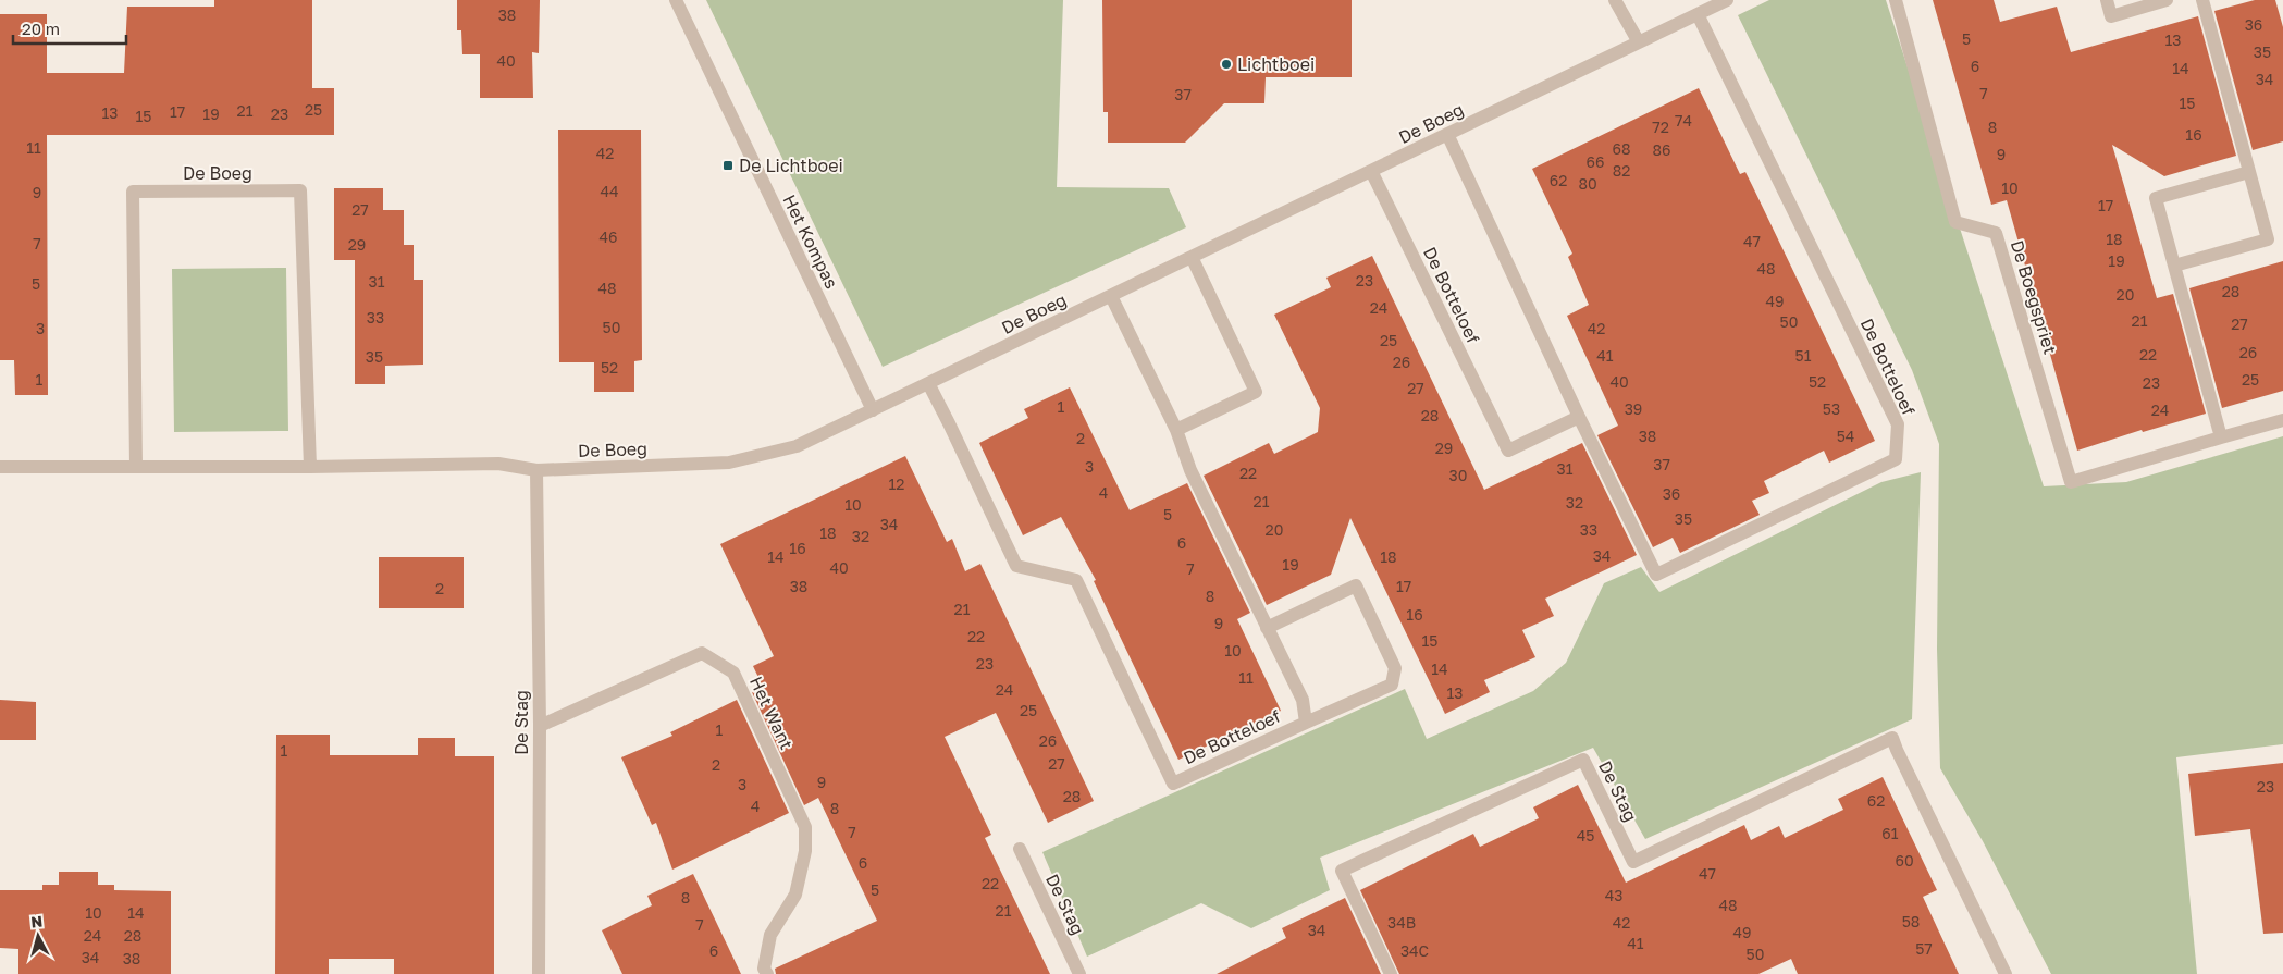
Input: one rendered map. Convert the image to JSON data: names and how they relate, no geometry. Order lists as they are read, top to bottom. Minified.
{"streets":{"street":["De Boeg","Het Kompas","De Botteloef","De Boegspriet","Het Want","De Stag"]},"crossings":[["De Boeg","Het Kompas"],["De Boeg","De Botteloef"],["De Boeg","De Stag"],["Het Want","De Stag"]],"places":{"other":["Lichtboei"],"transit":["De Lichtboei"]},"house_numbers":["38","36","5","13","35","40","6","14","34","7","37","15","25","21","17","13","19","23","15","74","72","8","16","11","68","86","42","9","66","82","62","80","10","44","9","17","27","46","18","47","7","29","19","48","23","31","5","48","28","20","49","24","33","21","50","27","50","3","42","25","26","22","41","51","35","26","52","1","25","40","52","23","27","1","39","53","24","28","38","54","2","29","37","3","31","22","30","12","4","36","21","32","10","5","35","34","20","33","18","32","6","16","34","14","18","19","40","7","38","17","2","8","21","16","9","22","15","10","23","14","11","24","13","25","1","26","1","27","2","9","3","23","28","62","4","8","7","61","45","60","6","47","22","5","43","8","48","21","10","14","58","34B","42","7","34","49","24","28","41","57","6","34C","50","34","38"],"scale_bar":"20 m","north":"top"}
